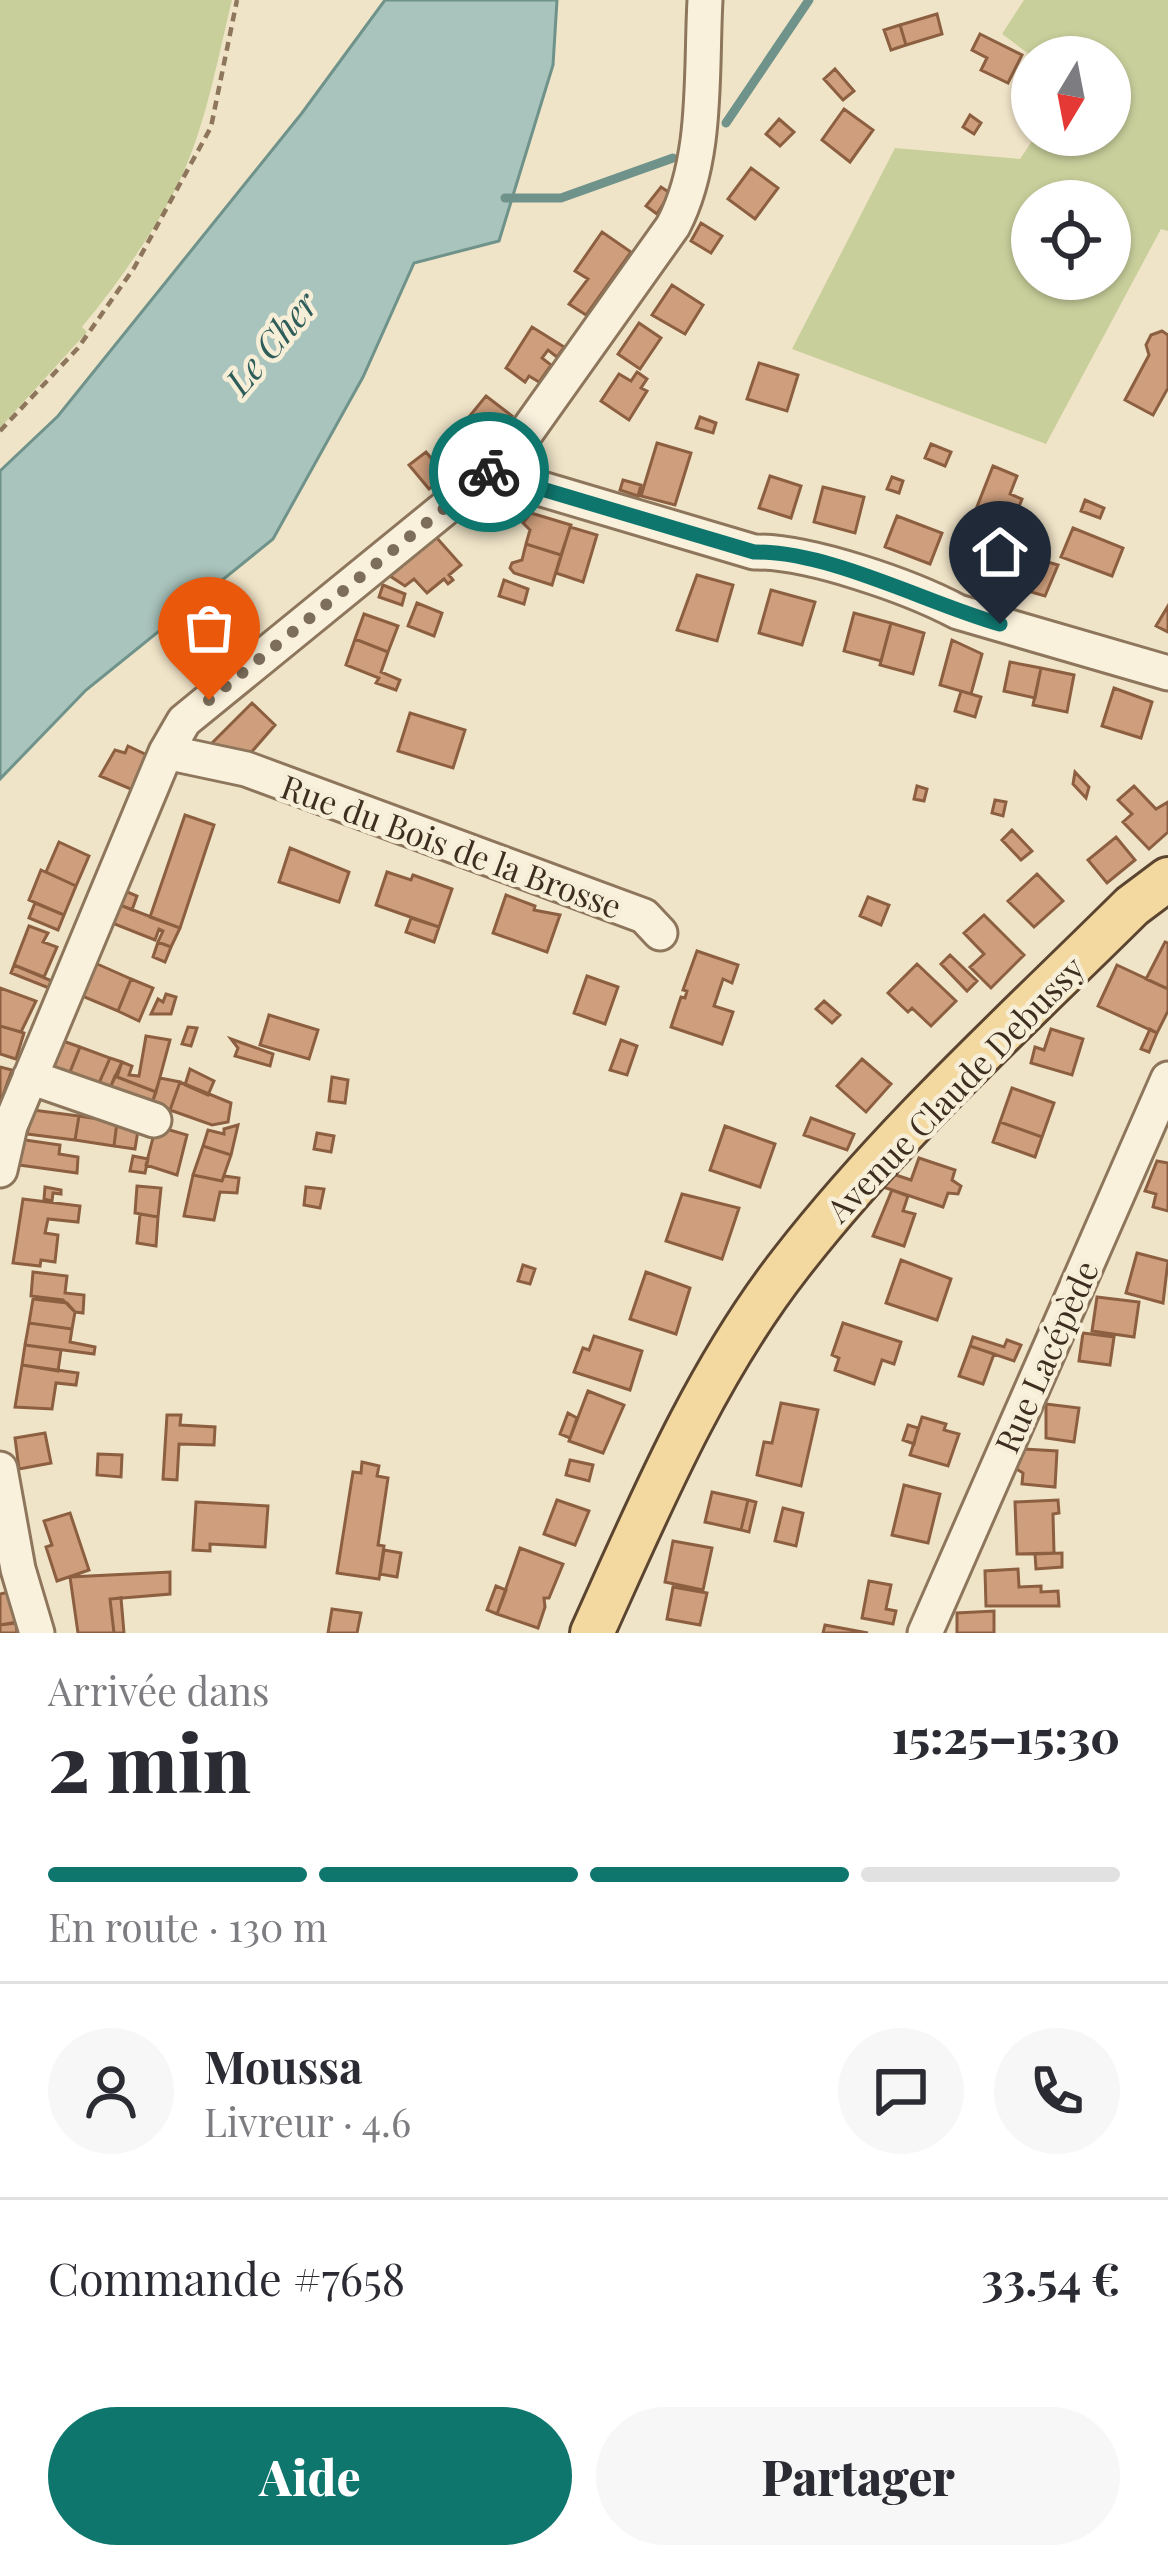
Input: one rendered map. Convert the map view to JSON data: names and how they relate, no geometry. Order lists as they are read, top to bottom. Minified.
{"streets":{"main road":["Avenue Claude Debussy"],"street":["Rue du Bois de la Brosse","Rue Lacépède"]},"water":["Le Cher"],"north":"bottom","page":{"heading":["2 min","Arrivée dans","15:25–15:30"],"panel":["Moussa","Livreur · 4.6","Commande #7658","33.54 €"],"bar":"En route · 130 m","buttons":["Aide","Partager"]}}
